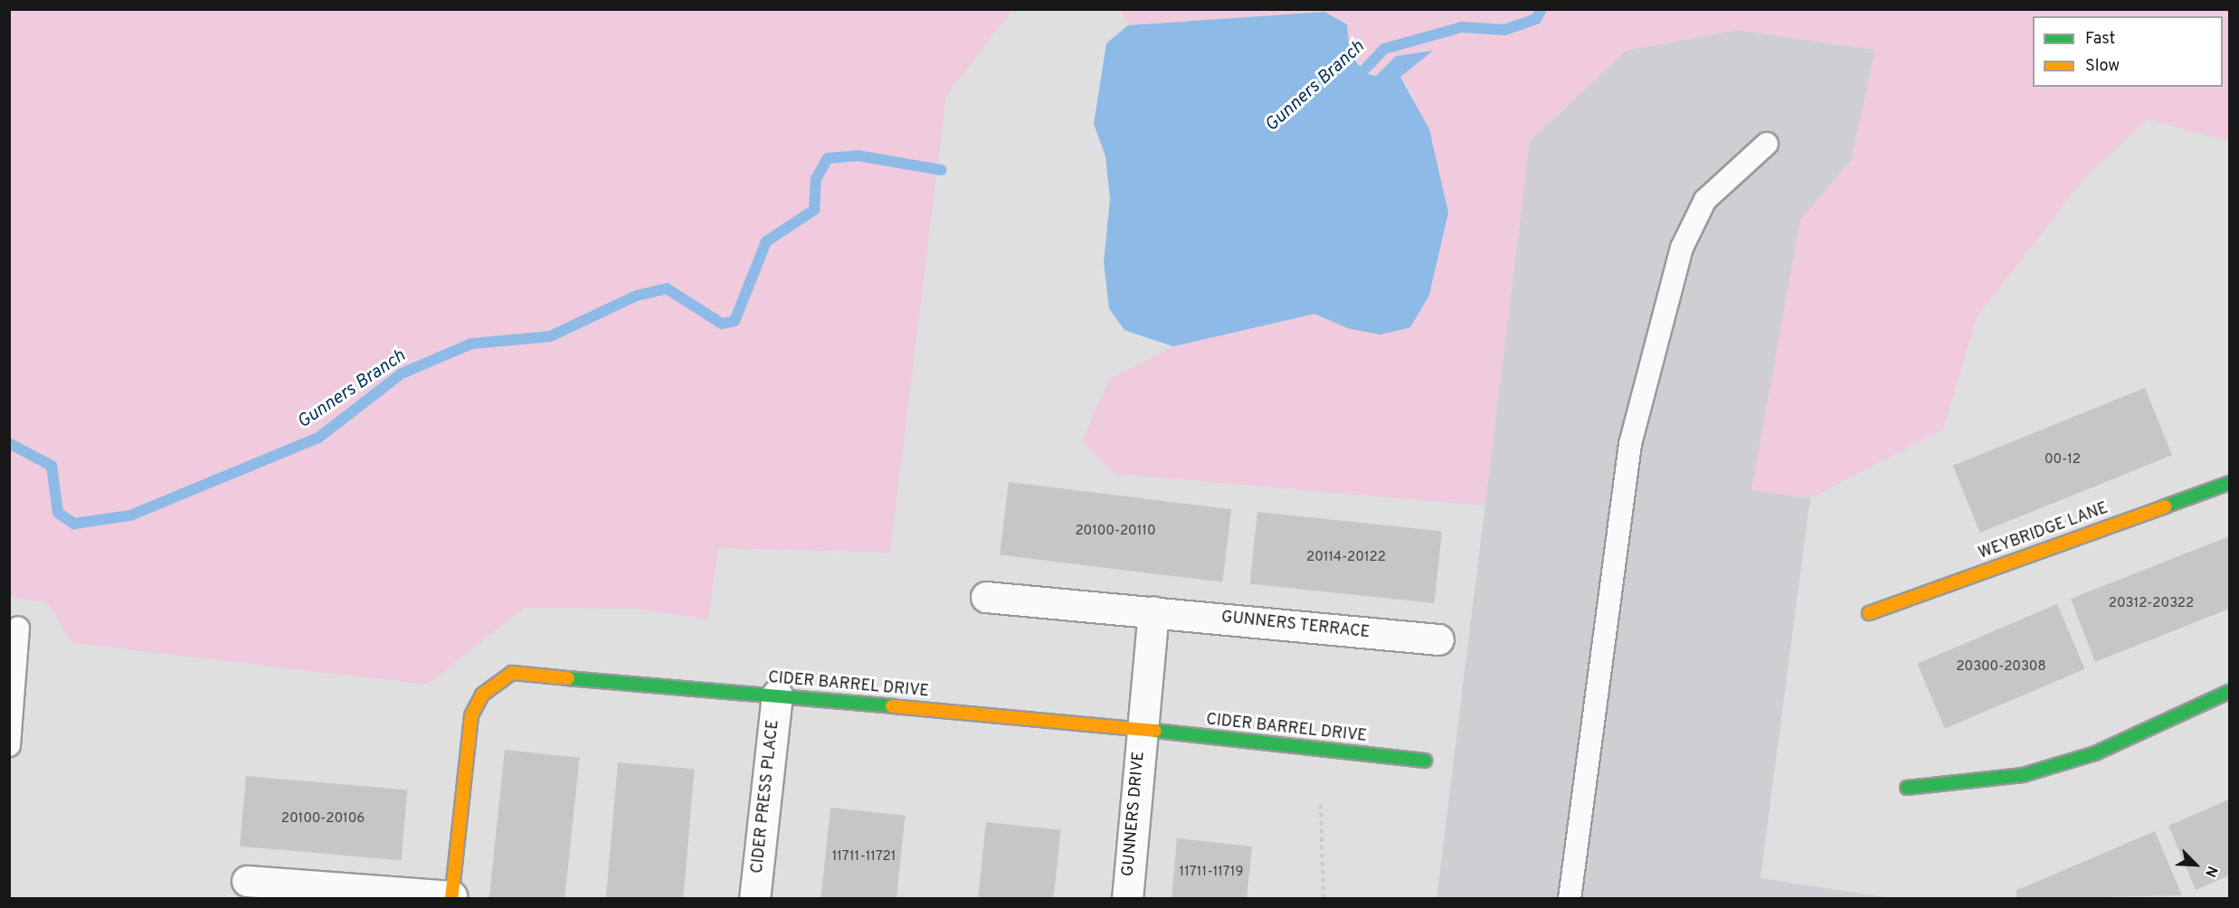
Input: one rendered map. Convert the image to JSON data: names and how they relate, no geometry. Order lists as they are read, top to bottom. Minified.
{"streets":{"street":["WEYBRIDGE LANE","GUNNERS TERRACE","CIDER BARREL DRIVE","CIDER PRESS PLACE","GUNNERS DRIVE"]},"crossings":[["CIDER BARREL DRIVE","CIDER PRESS PLACE"],["CIDER BARREL DRIVE","GUNNERS DRIVE"]],"water":["Gunners Branch"],"house_numbers":["00-12","20100-20110","20114-20122","20312-20322","20300-20308","20100-20106","11711-11721","11711-11719"],"legend":["Fast","Slow"],"north":"bottom right"}
